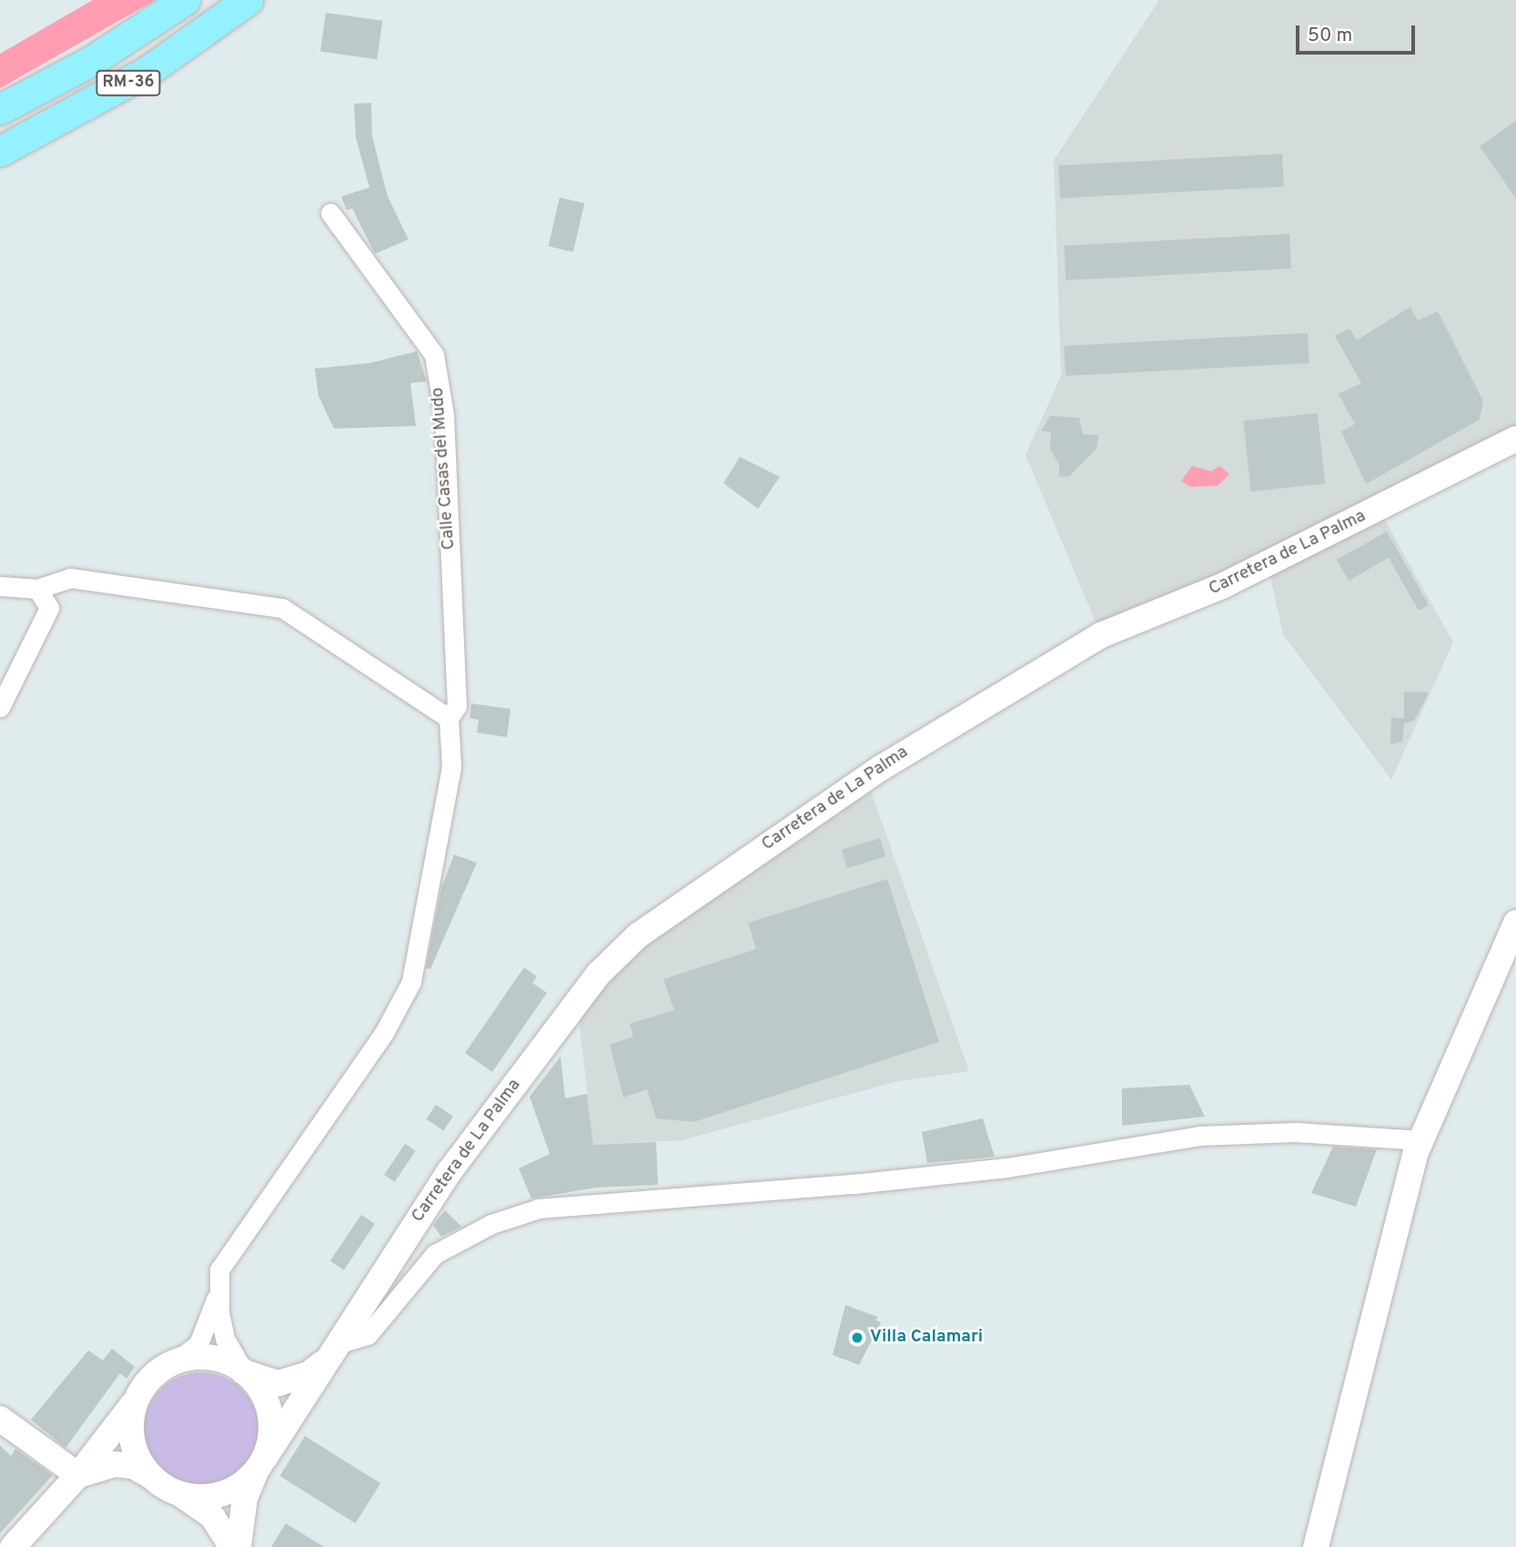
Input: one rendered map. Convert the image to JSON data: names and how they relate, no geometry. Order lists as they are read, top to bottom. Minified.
{"streets":{"highway":["RM-36"],"main road":["Carretera de La Palma"],"street":["Calle Casas del Mudo"]},"places":["Villa Calamari"],"scale_bar":"50 m"}
